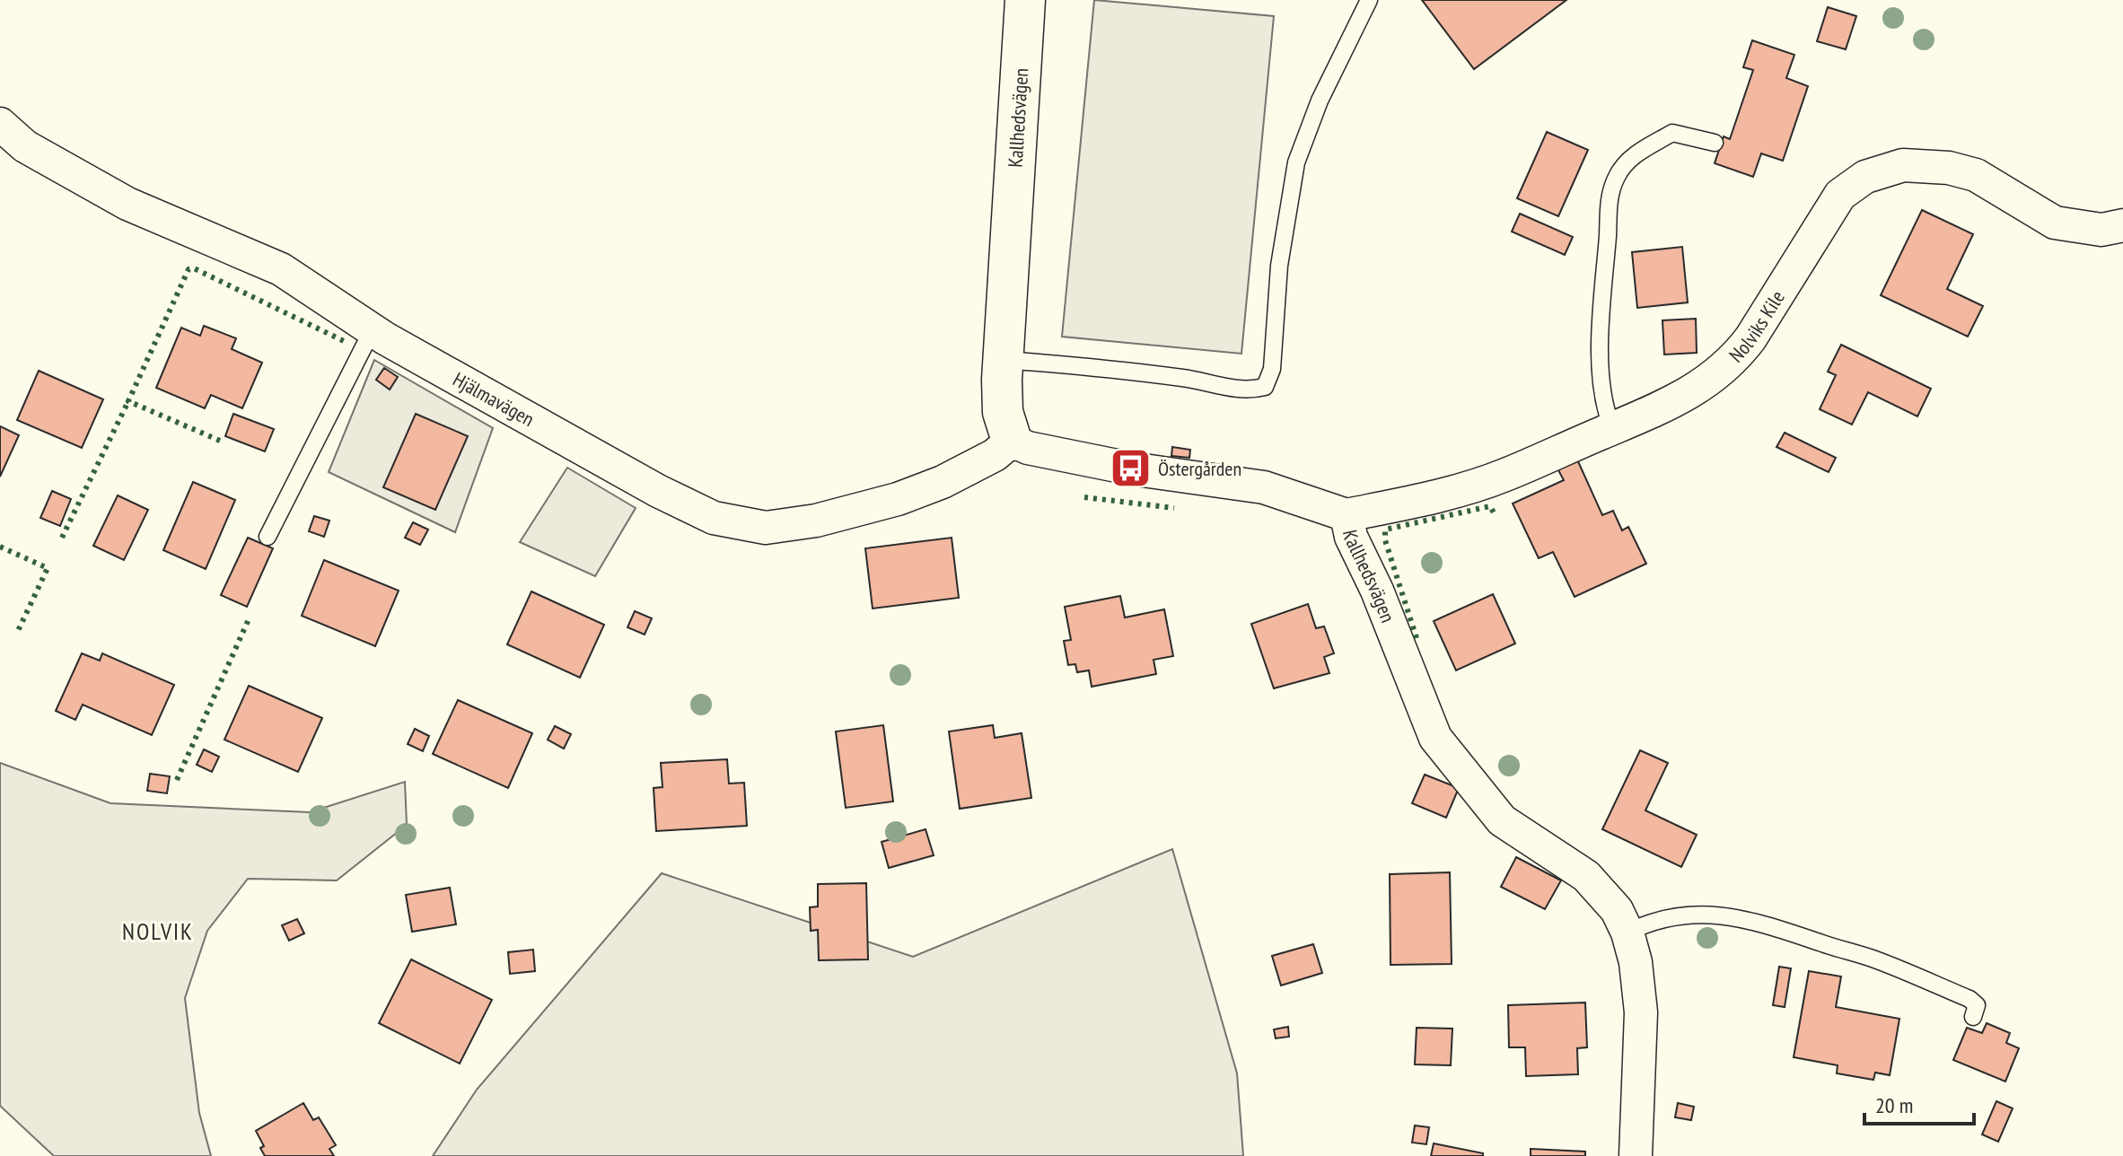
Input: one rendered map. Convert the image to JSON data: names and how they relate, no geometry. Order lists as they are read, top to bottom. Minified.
{"streets":{"street":["Kallhedsvägen","Nolviks Kile","Hjälmavägen"]},"crossings":[["Kallhedsvägen","Nolviks Kile"],["Kallhedsvägen","Hjälmavägen"]],"districts":["NOLVIK"],"places":{"bus stop":["Östergården"]},"scale_bar":"20 m"}
